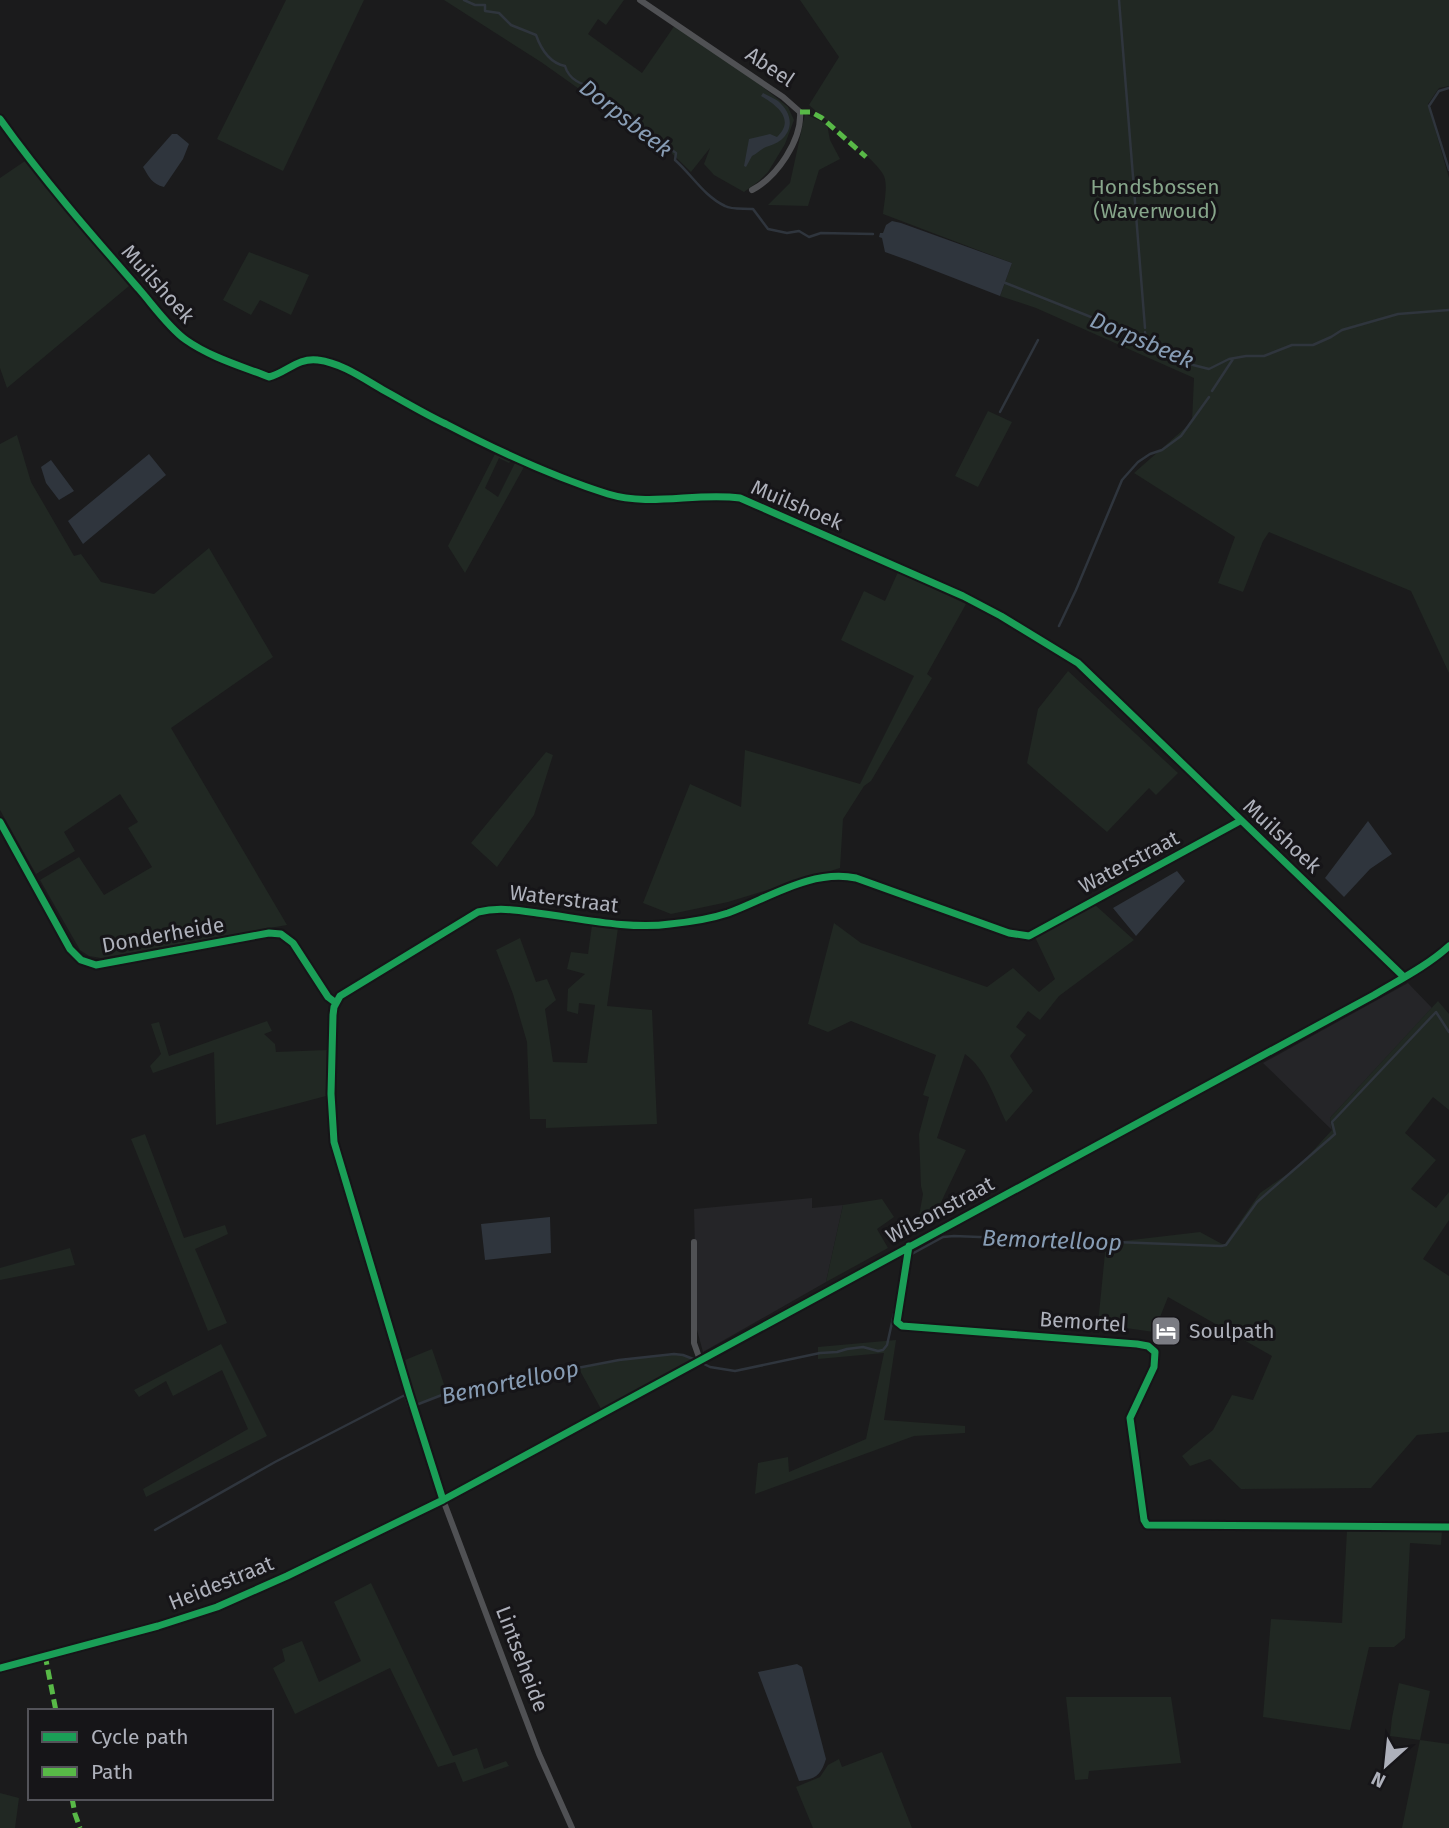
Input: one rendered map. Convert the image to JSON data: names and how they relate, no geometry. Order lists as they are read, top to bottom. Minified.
{"streets":{"street":["Abeel","Muilshoek","Waterstraat","Donderheide","Wilsonstraat","Bemortel","Heidestraat","Lintseheide"]},"crossings":[["Muilshoek","Waterstraat"],["Muilshoek","Wilsonstraat"],["Waterstraat","Donderheide"],["Wilsonstraat","Bemortel"],["Wilsonstraat","Heidestraat"],["Wilsonstraat","Lintseheide"],["Heidestraat","Lintseheide"]],"water":["Dorpsbeek","Bemortelloop"],"parks":["Hondsbossen (Waverwoud)"],"places":{"hotel":["Soulpath"]},"legend":["Cycle path","Path"],"north":"bottom left"}
